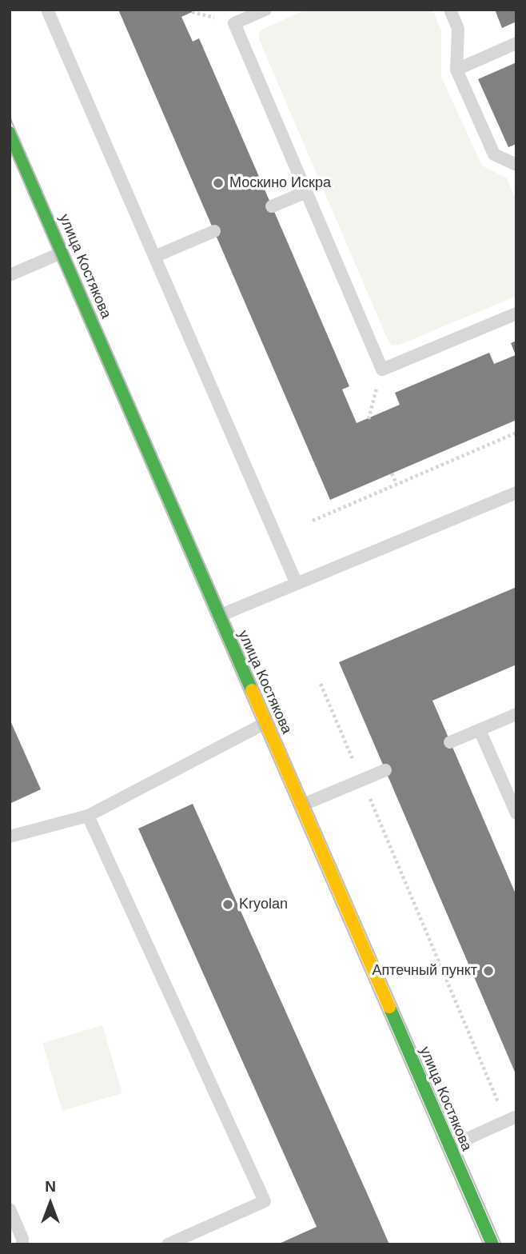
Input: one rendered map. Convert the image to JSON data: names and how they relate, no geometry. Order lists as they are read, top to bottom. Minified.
{"streets":{"street":["улица Костякова"]},"places":["Москино Искра","Kryolan","Аптечный пункт"],"north":"top"}
